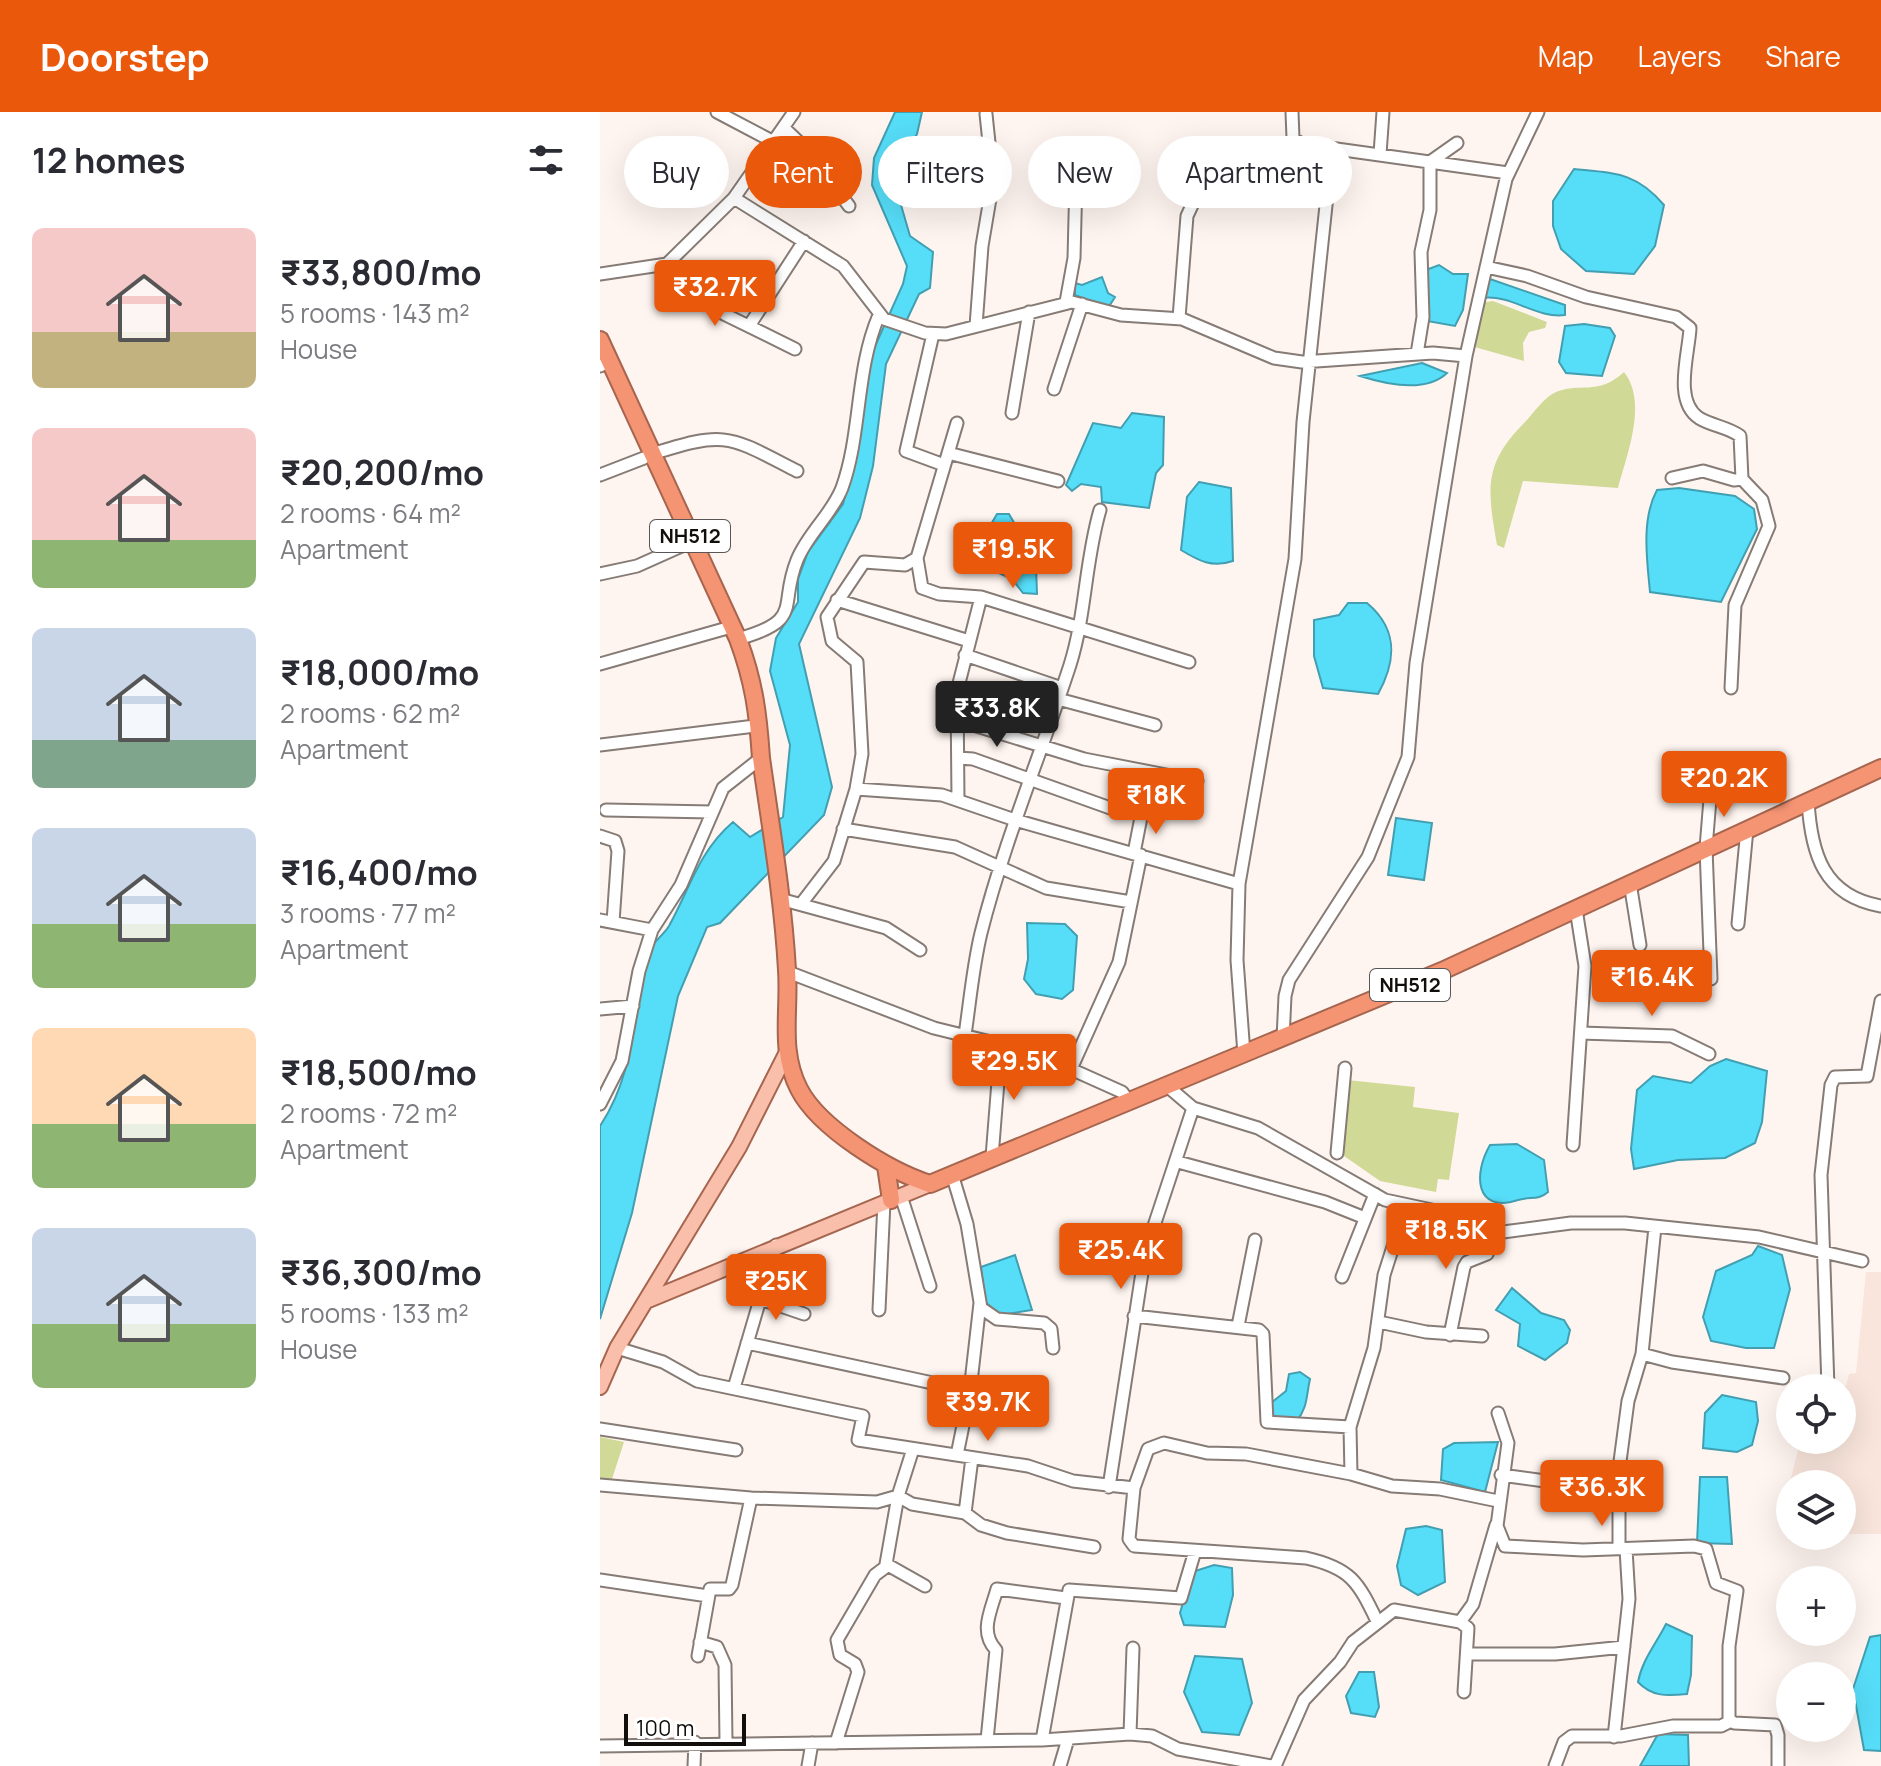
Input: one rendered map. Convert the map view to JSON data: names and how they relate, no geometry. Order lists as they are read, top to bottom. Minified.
{"streets":{"highway":["NH512"]},"scale_bar":"100 m","page":{"header":"Doorstep","nav":["Map","Layers","Share"],"heading":"12 homes","chip":["Buy","Rent","Filters","New","Apartment"],"list":[{"name":"₹33,800/mo","note":"5 rooms · 143 m² · House"},{"name":"₹20,200/mo","note":"2 rooms · 64 m² · Apartment"},{"name":"₹18,000/mo","note":"2 rooms · 62 m² · Apartment"},{"name":"₹16,400/mo","note":"3 rooms · 77 m² · Apartment"},{"name":"₹18,500/mo","note":"2 rooms · 72 m² · Apartment"},{"name":"₹36,300/mo","note":"5 rooms · 133 m² · House"}],"price":["₹32.7K","₹19.5K","₹33.8K","₹20.2K","₹18K","₹16.4K","₹29.5K","₹18.5K","₹25.4K","₹25K","₹39.7K","₹36.3K"],"map_buttons":["+","−"],"scale":"100 m"}}
